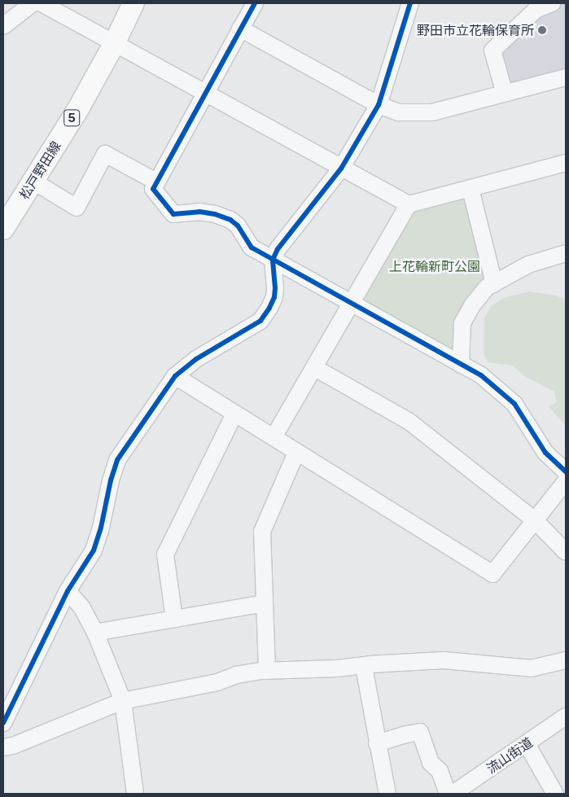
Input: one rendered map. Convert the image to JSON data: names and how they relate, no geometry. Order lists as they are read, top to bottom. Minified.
{"streets":{"main road":["5","松戸野田線"],"street":["流山街道"]},"parks":["上花輪新町公園"],"places":["野田市立花輪保育所"]}
